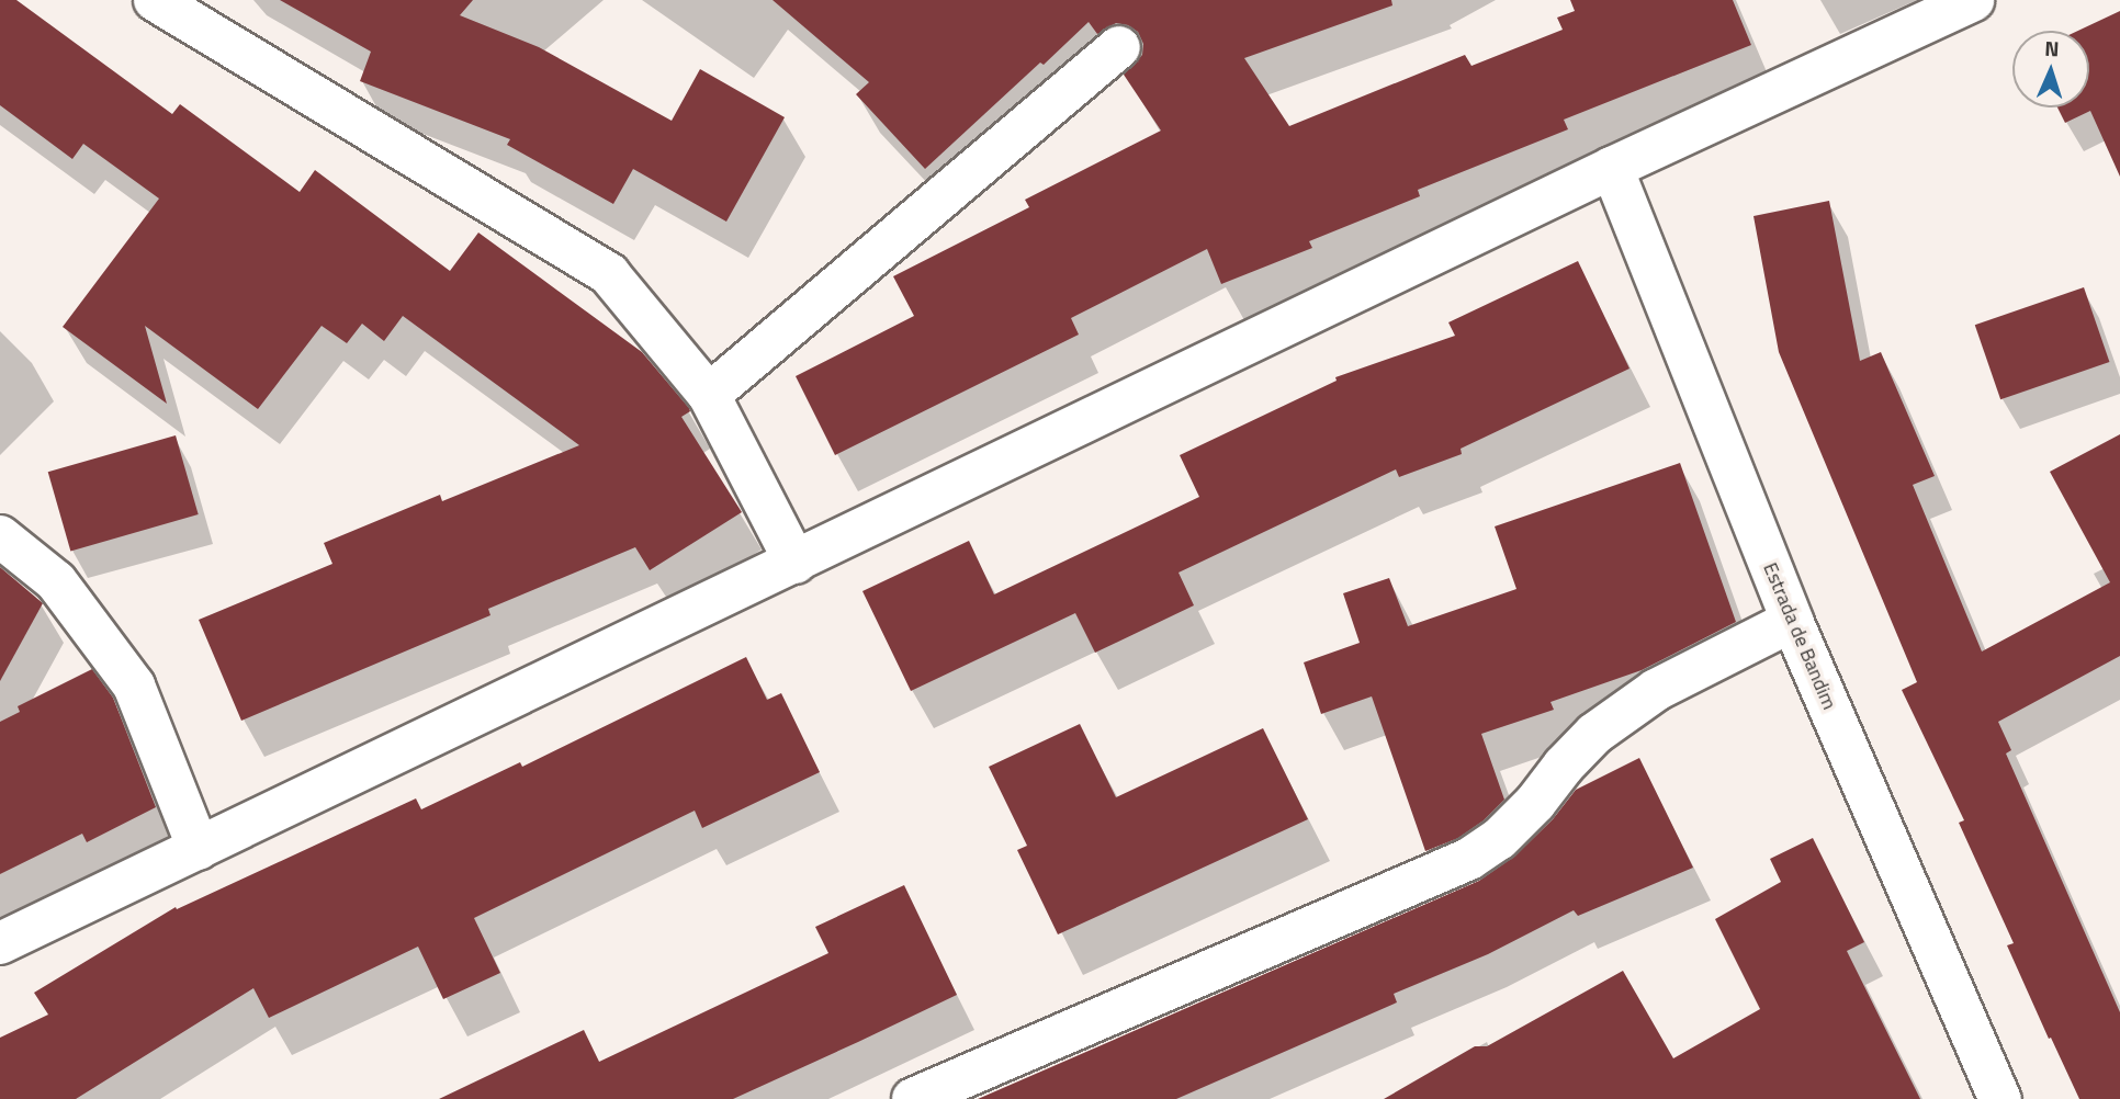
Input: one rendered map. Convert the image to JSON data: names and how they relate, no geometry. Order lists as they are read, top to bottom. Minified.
{"streets":{"street":["Estrada de Bandim"]},"north":"top"}
